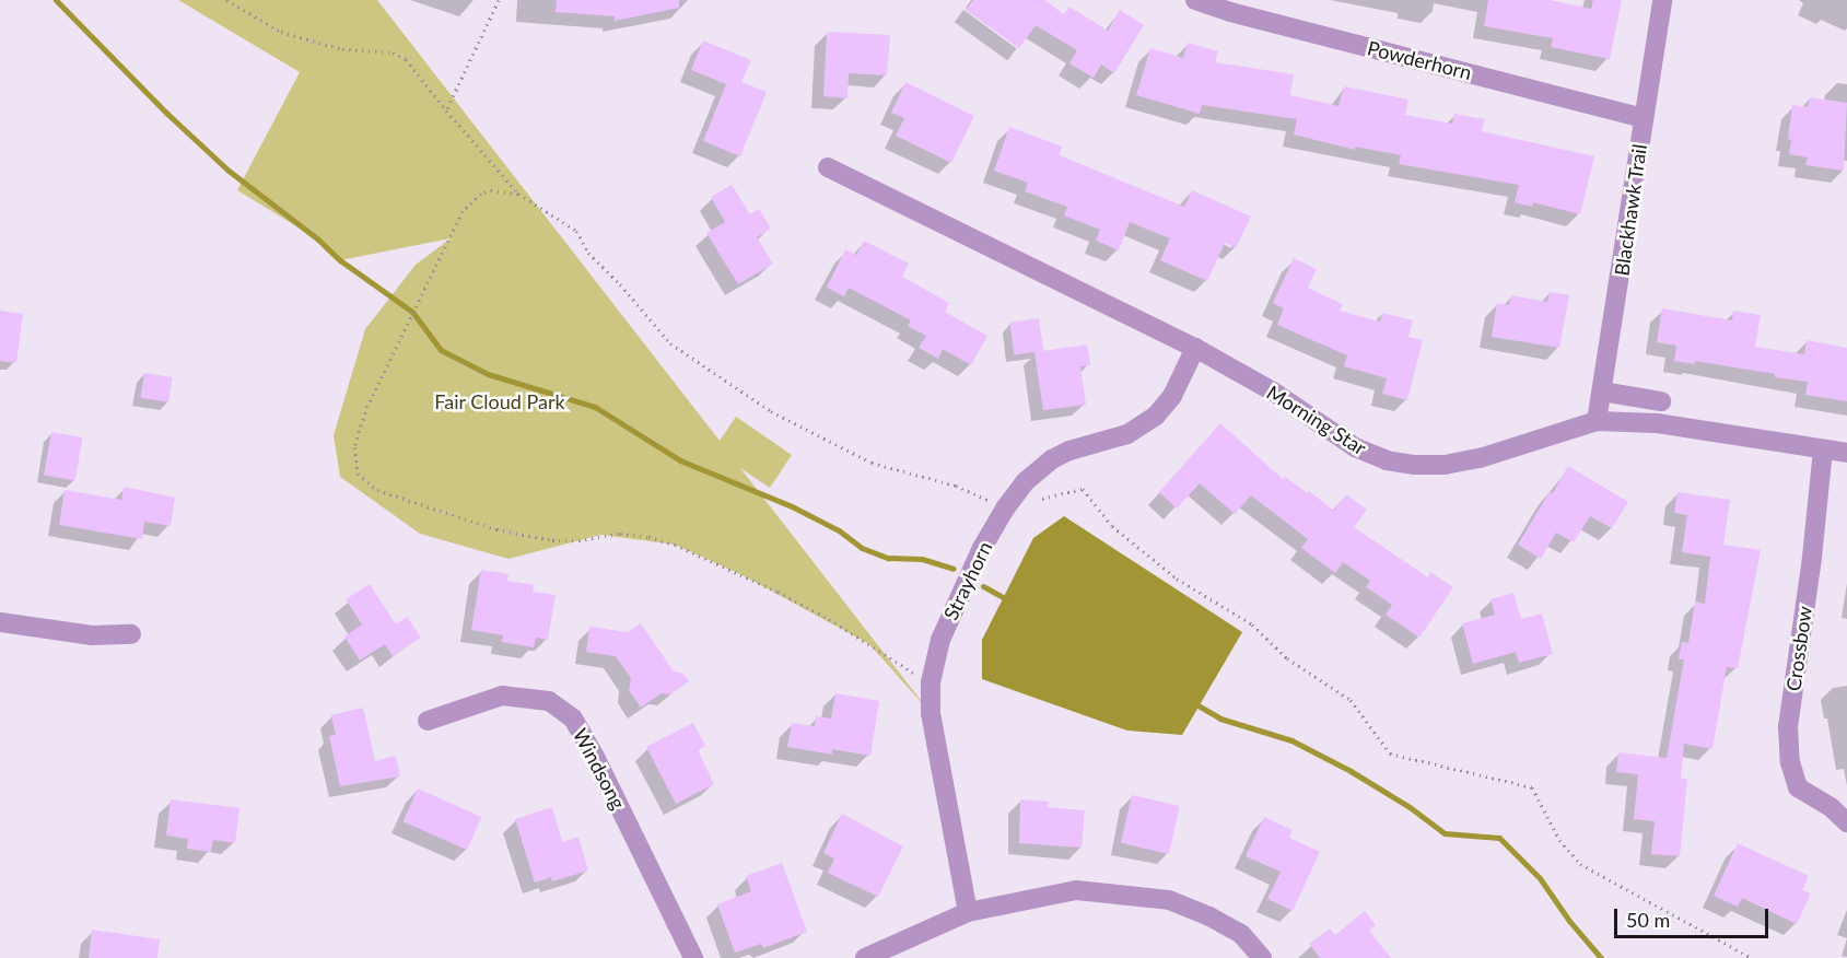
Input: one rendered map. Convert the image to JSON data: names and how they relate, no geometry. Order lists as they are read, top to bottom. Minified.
{"streets":{"street":["Powderhorn","Blackhawk Trail","Morning Star","Strayhorn","Crossbow","Windsong"]},"crossings":[["Powderhorn","Blackhawk Trail"],["Blackhawk Trail","Morning Star"],["Morning Star","Strayhorn"],["Morning Star","Crossbow"]],"parks":["Fair Cloud Park"],"scale_bar":"50 m"}
